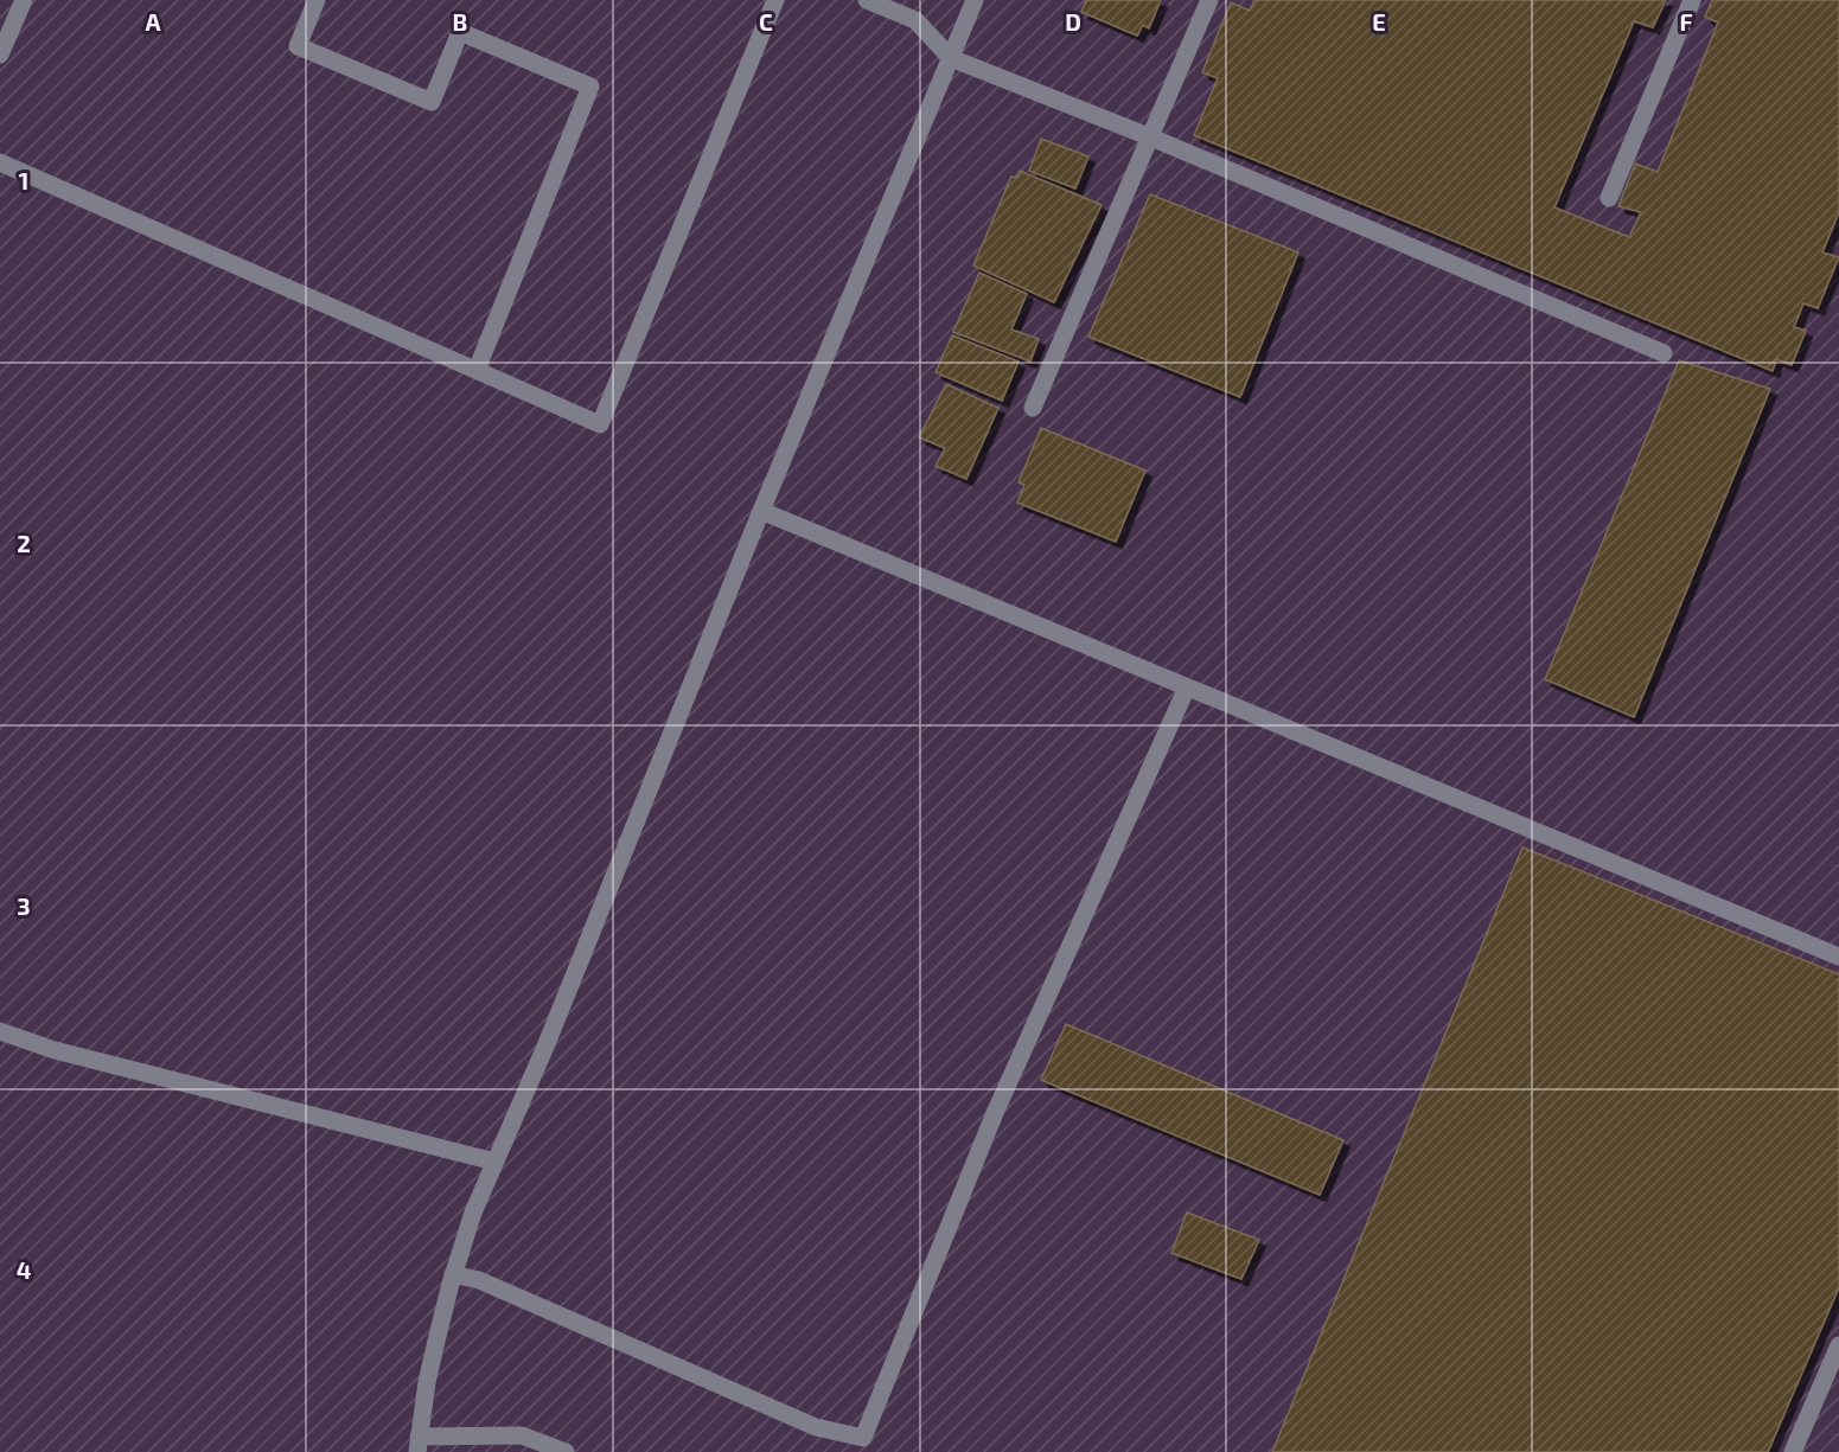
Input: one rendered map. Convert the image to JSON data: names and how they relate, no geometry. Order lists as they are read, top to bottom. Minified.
{"grid":{"columns":["A","B","C","D","E","F"],"rows":["1","2","3","4"]}}
